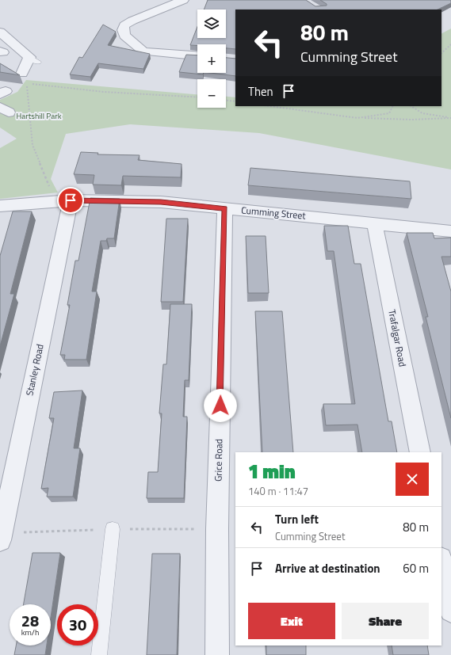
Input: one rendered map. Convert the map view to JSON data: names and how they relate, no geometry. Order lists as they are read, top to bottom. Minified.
{"streets":{"street":["Cumming Street","Trafalgar Road","Stanley Road","Grice Road"]},"crossings":[["Cumming Street","Trafalgar Road"],["Cumming Street","Stanley Road"],["Cumming Street","Grice Road"]],"parks":["Hartshill Park"],"page":{"map_buttons":["+","−"],"turn":["80 m","Cumming Street"],"then":"Then","heading":["1 min","140 m · 11:47"],"list":[{"name":"Turn left","note":"Cumming Street","value":"80 m"},{"name":"Arrive at destination","value":"60 m"}],"buttons":["Exit","Share"],"speed":"28 km/h","limit":"30"}}
